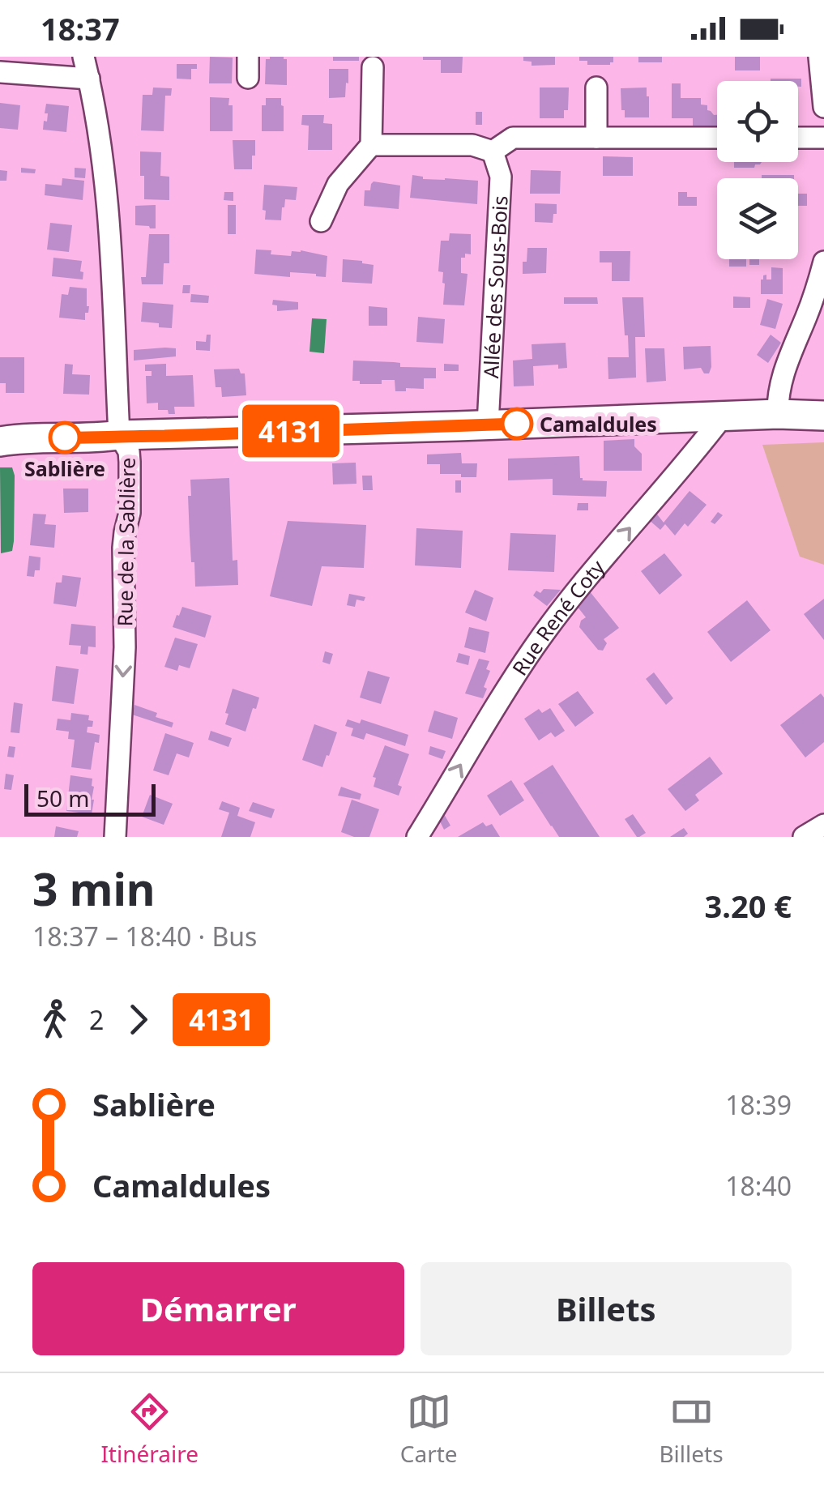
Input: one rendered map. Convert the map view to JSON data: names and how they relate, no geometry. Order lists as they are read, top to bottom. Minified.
{"streets":{"street":["Allée des Sous-Bois","Rue de la Sablière","Rue René Coty"]},"one_way":["Rue de la Sablière","Rue René Coty"],"places":["Camaldules","Sablière"],"lines":["bus line 4131"],"scale_bar":"50 m","page":{"status":"18:37","on_map":"4131","scale":"50 m","heading":["3 min","18:37 – 18:40 · Bus","3.20 €"],"legs":["2","4131"],"list":[{"name":"Sablière","value":"18:39"},{"name":"Camaldules","value":"18:40"}],"buttons":["Démarrer","Billets"],"tabs":["Itinéraire","Carte","Billets"]}}
